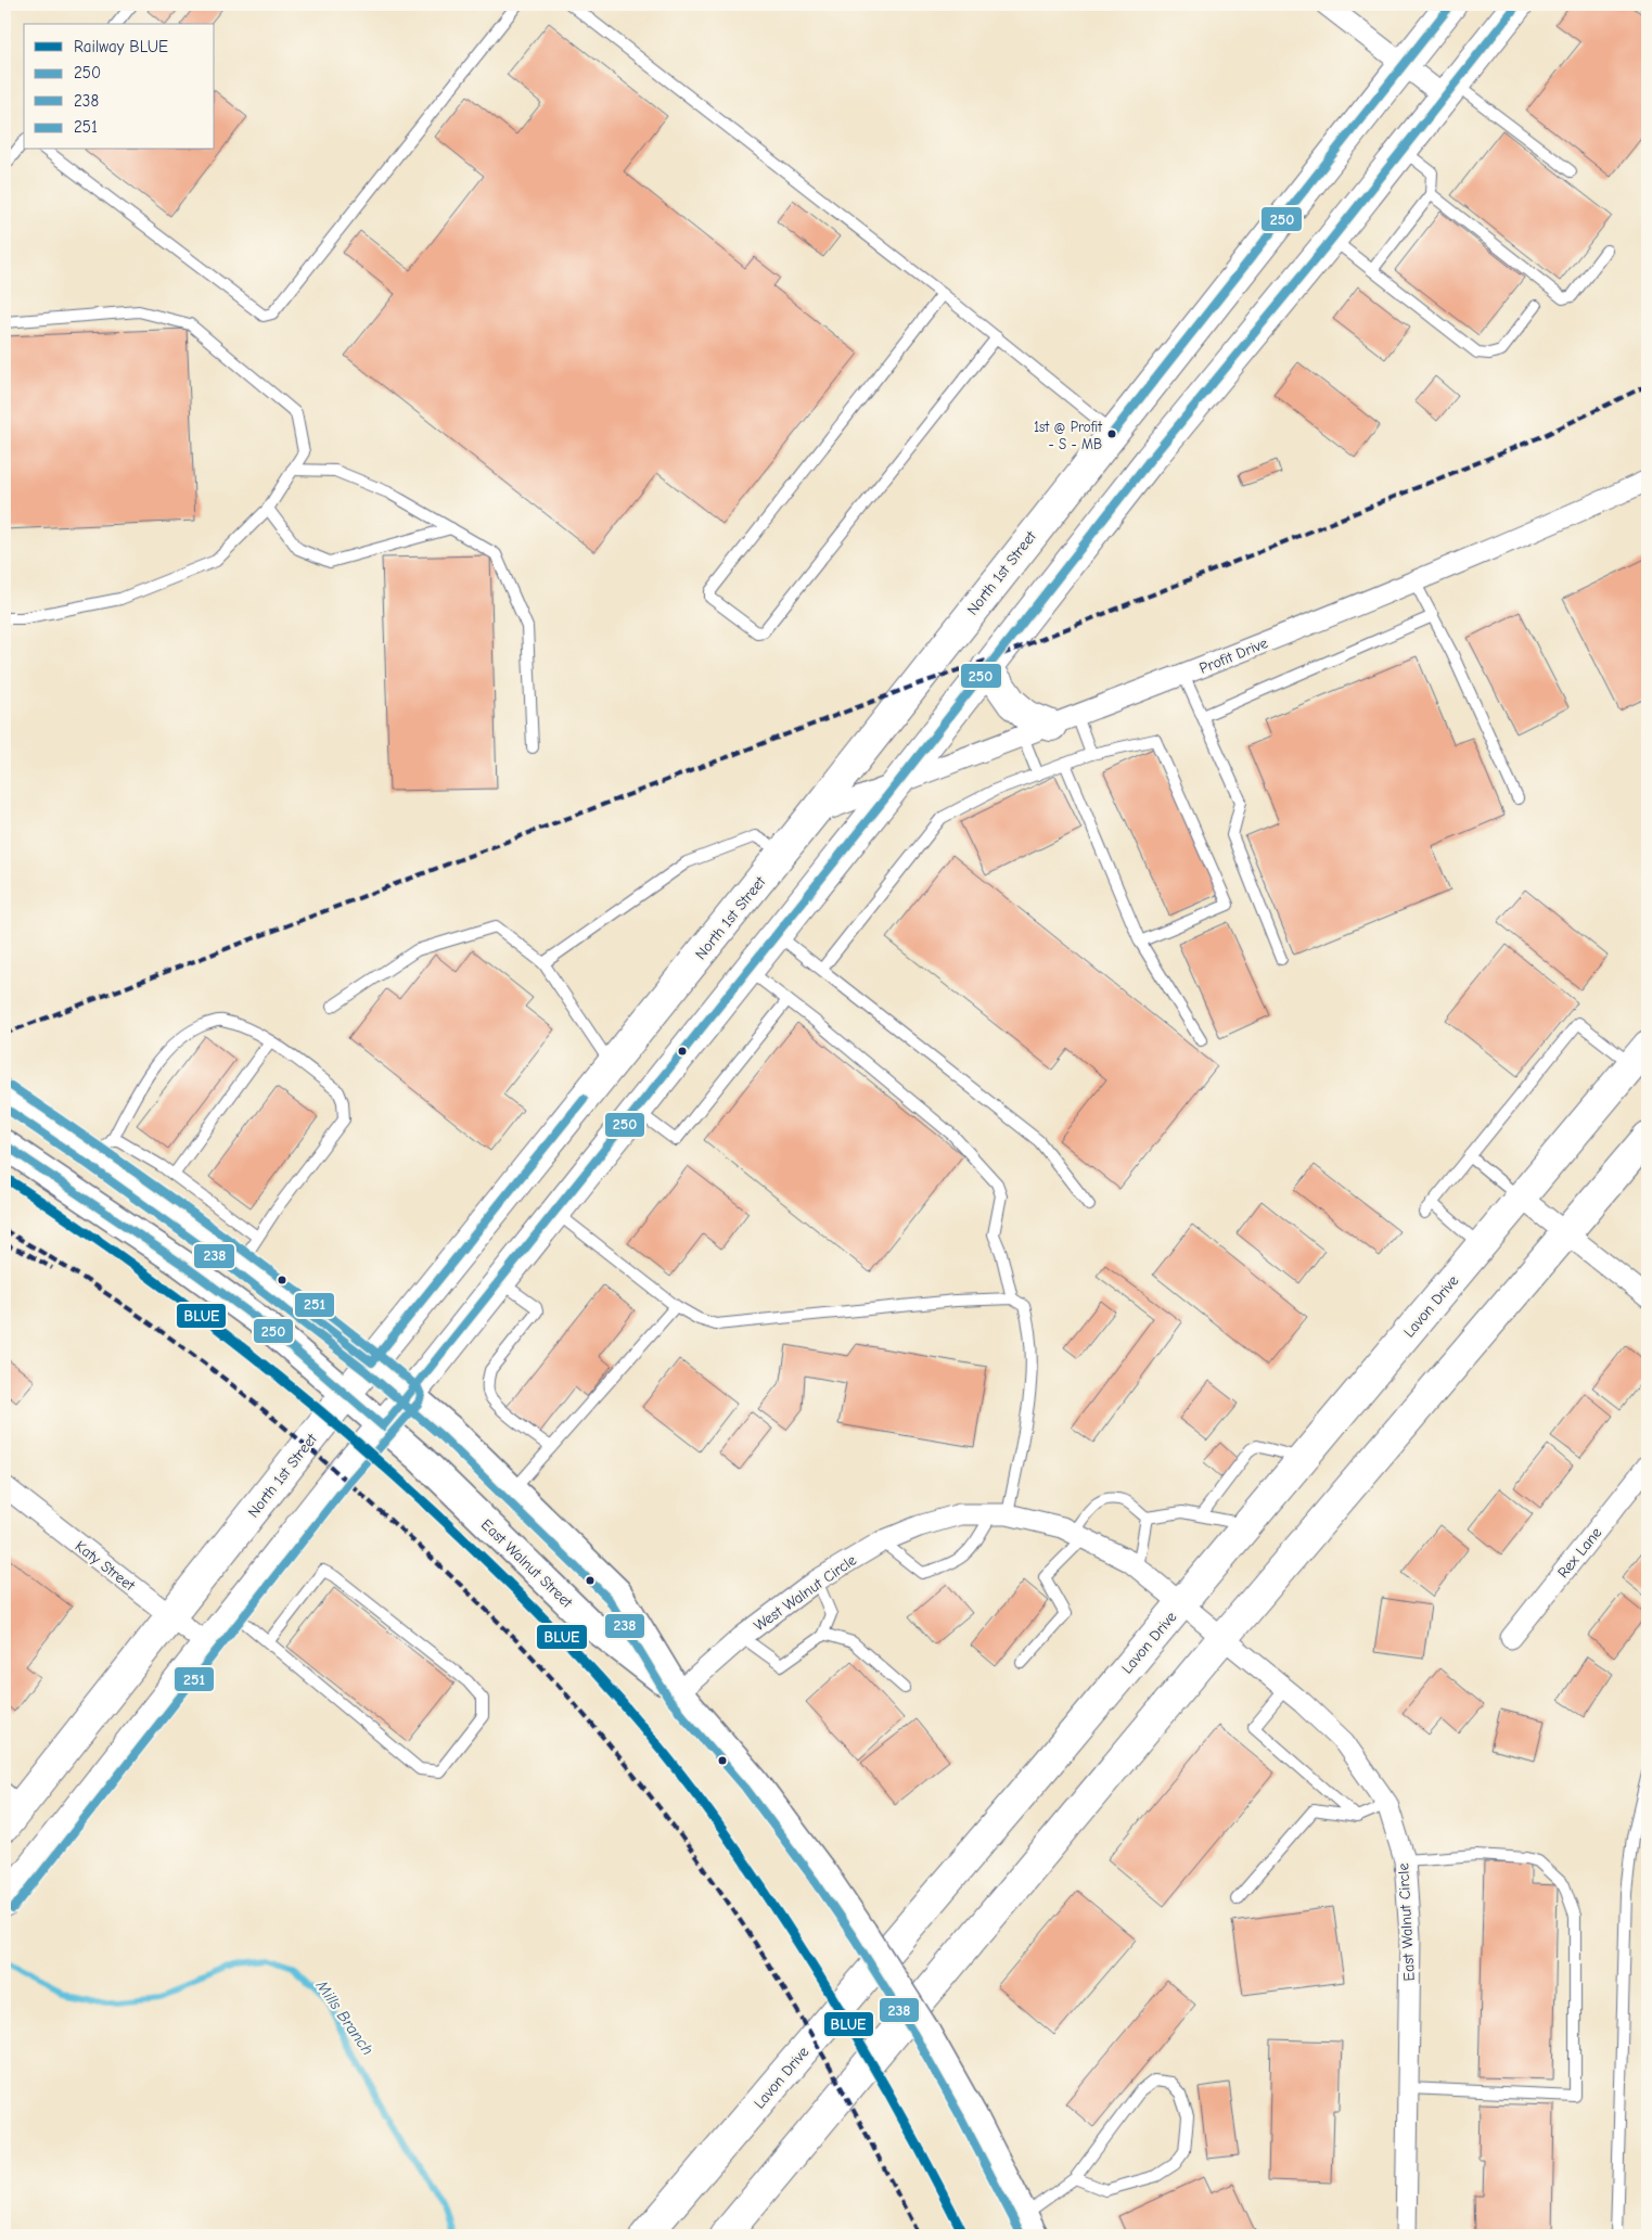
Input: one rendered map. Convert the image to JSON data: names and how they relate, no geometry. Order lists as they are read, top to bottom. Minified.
{"streets":{"main road":["North 1st Street","Lavon Drive"],"street":["Profit Drive","Rex Lane","East Walnut Street","Katy Street","West Walnut Circle","East Walnut Circle"]},"crossings":[["North 1st Street","Profit Drive"],["North 1st Street","East Walnut Street"],["North 1st Street","Katy Street"],["Lavon Drive","West Walnut Circle"],["Lavon Drive","East Walnut Circle"],["East Walnut Street","West Walnut Circle"],["West Walnut Circle","East Walnut Circle"]],"water":["Mills Branch"],"places":["1st @ Profit - S - MB"],"lines":["transit line 250","transit line 251","transit line 238","rail line BLUE"],"legend":["Railway BLUE","250","238","251"]}
